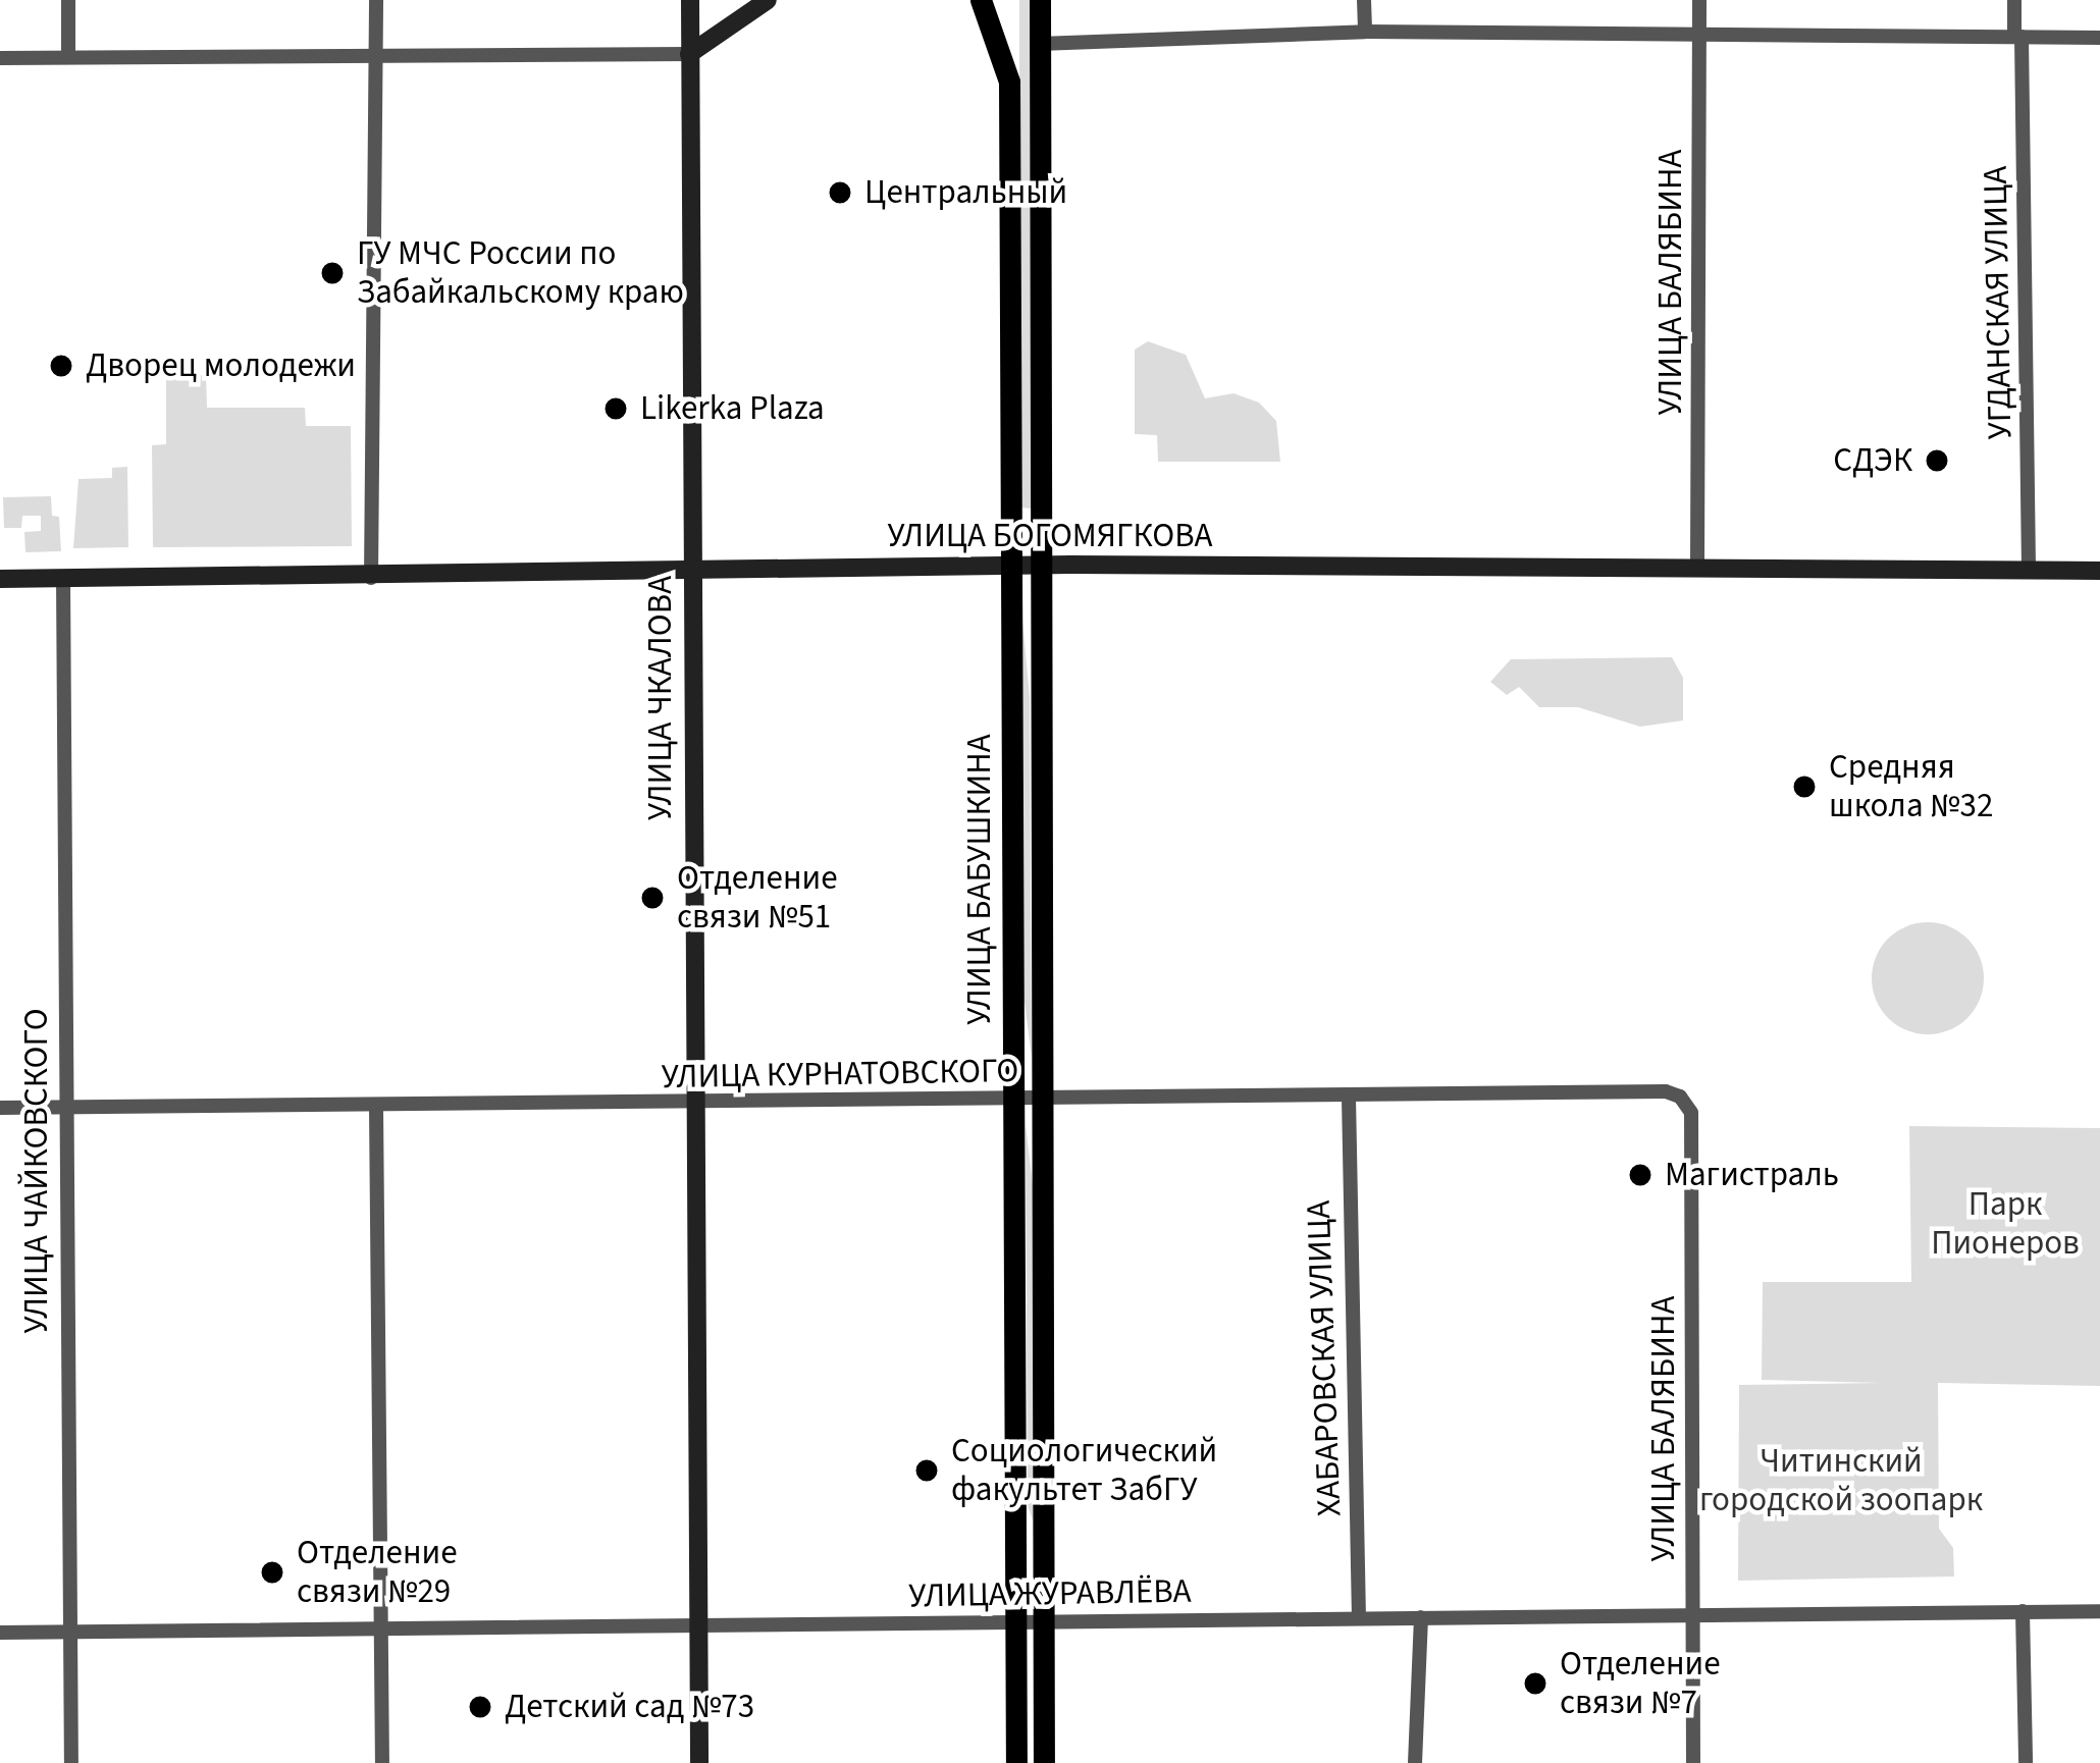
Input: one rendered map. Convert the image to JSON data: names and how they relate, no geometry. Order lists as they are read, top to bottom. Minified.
{"streets":{"main road":["УЛИЦА БОГОМЯГКОВА","УЛИЦА ЧКАЛОВА","УЛИЦА БАБУШКИНА"],"street":["УЛИЦА БАЛЯБИНА","УГДАНСКАЯ УЛИЦА","УЛИЦА КУРНАТОВСКОГО","УЛИЦА ЧАЙКОВСКОГО","ХАБАРОВСКАЯ УЛИЦА","УЛИЦА ЖУРАВЛЁВА"]},"crossings":[["УЛИЦА БАЛЯБИНА","УЛИЦА БОГОМЯГКОВА"],["УЛИЦА БАЛЯБИНА","УЛИЦА КУРНАТОВСКОГО"],["УЛИЦА БАЛЯБИНА","УЛИЦА ЖУРАВЛЁВА"],["УГДАНСКАЯ УЛИЦА","УЛИЦА БОГОМЯГКОВА"],["УЛИЦА БОГОМЯГКОВА","УЛИЦА ЧКАЛОВА"],["УЛИЦА БОГОМЯГКОВА","УЛИЦА БАБУШКИНА"],["УЛИЦА БОГОМЯГКОВА","УЛИЦА ЧАЙКОВСКОГО"],["УЛИЦА ЧКАЛОВА","УЛИЦА КУРНАТОВСКОГО"],["УЛИЦА ЧКАЛОВА","УЛИЦА ЖУРАВЛЁВА"],["УЛИЦА БАБУШКИНА","УЛИЦА КУРНАТОВСКОГО"],["УЛИЦА БАБУШКИНА","УЛИЦА ЖУРАВЛЁВА"],["УЛИЦА КУРНАТОВСКОГО","УЛИЦА ЧАЙКОВСКОГО"],["УЛИЦА КУРНАТОВСКОГО","ХАБАРОВСКАЯ УЛИЦА"],["УЛИЦА ЧАЙКОВСКОГО","УЛИЦА ЖУРАВЛЁВА"],["ХАБАРОВСКАЯ УЛИЦА","УЛИЦА ЖУРАВЛЁВА"]],"parks":["Парк Пионеров","Читинский городской зоопарк"],"places":["Центральный","ГУ МЧС России по Забайкальскому краю","Дворец молодежи","Likerka Plaza","СДЭК","Средняя школа №32","Отделение связи №51","Магистраль","Социологический факультет ЗабГУ","Отделение связи №29","Отделение связи №7","Детский сад №73"]}
